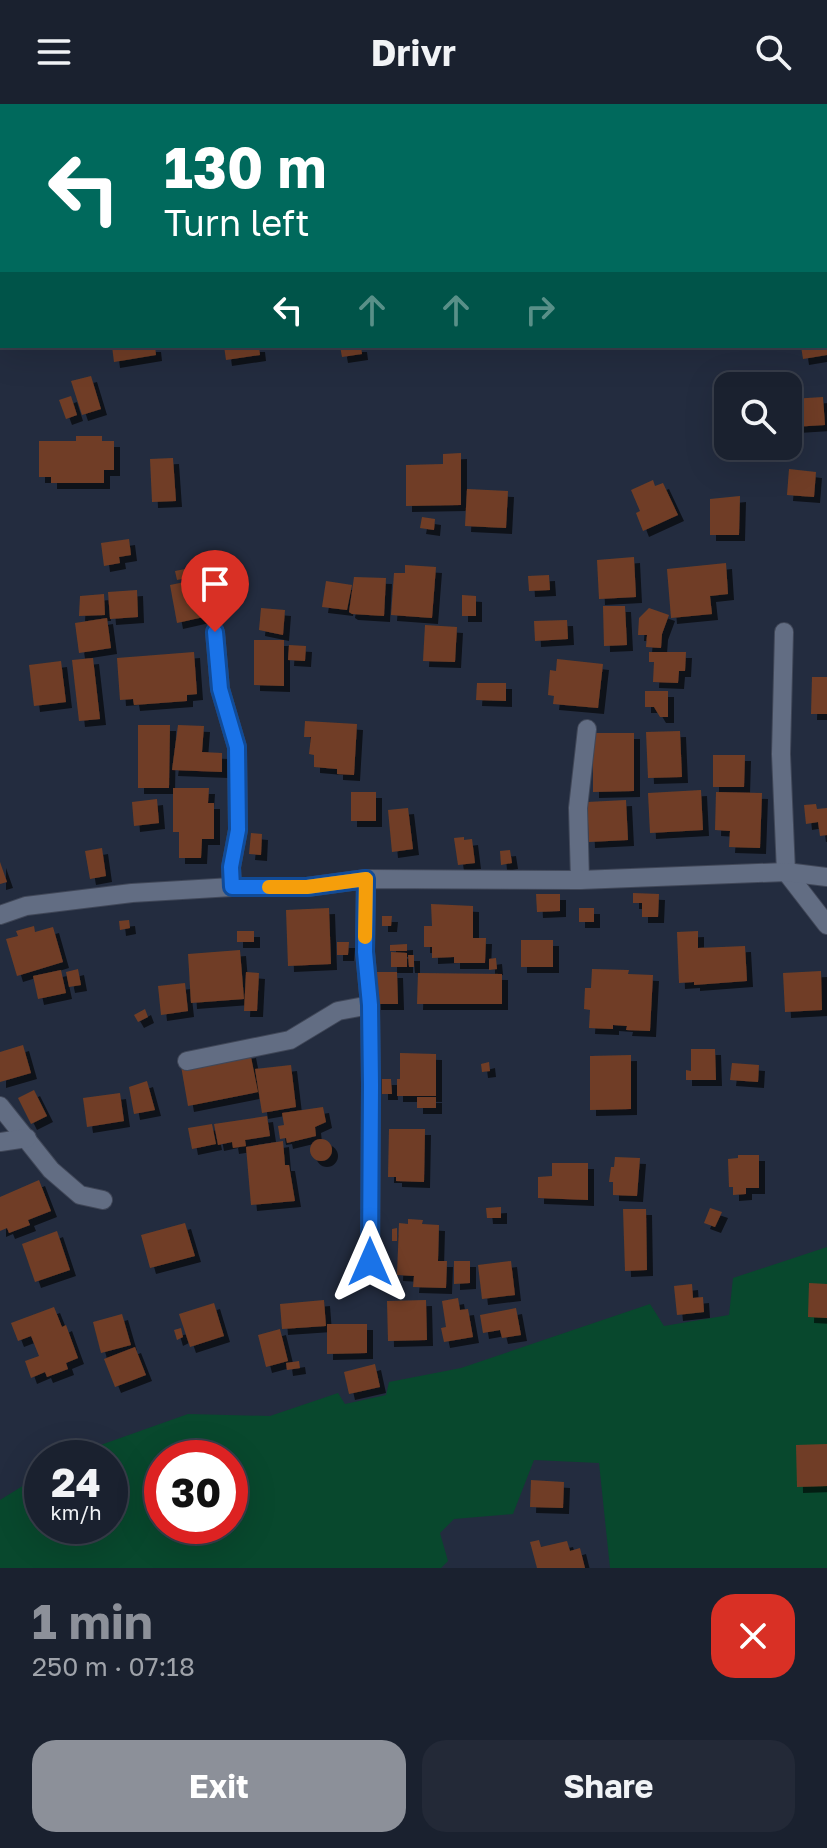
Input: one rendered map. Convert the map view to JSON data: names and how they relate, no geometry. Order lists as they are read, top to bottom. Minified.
{"page":{"header":"Drivr","turn":["130 m","Turn left"],"speed":"24 km/h","limit":"30","heading":["1 min","250 m · 07:18"],"buttons":["Exit","Share"]}}
